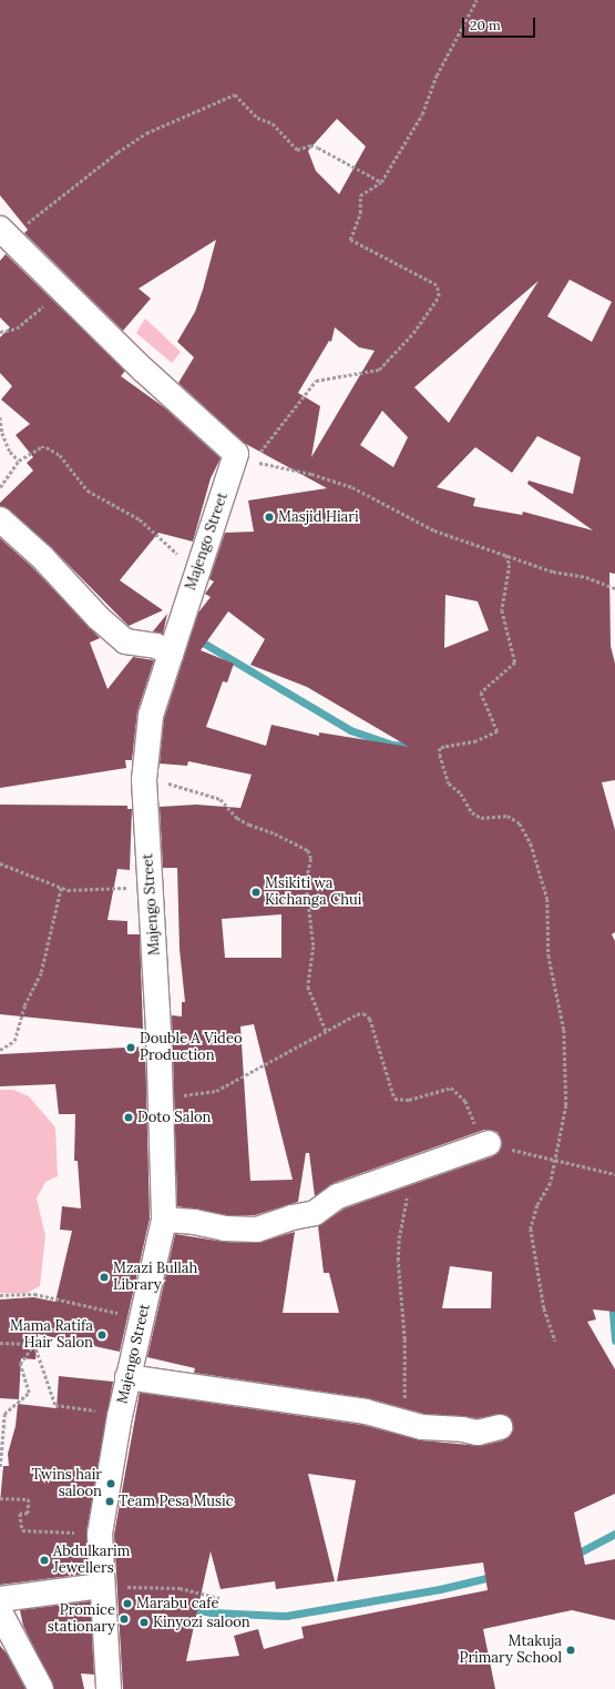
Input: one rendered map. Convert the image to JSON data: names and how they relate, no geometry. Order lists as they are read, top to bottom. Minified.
{"streets":{"street":["Majengo Street"]},"places":["Masjid Hiari","Msikiti wa Kichanga Chui","Double A Video Production","Doto Salon","Mzazi Bullah Library","Mama Ratifa Hair Salon","Twins hair saloon","Team Pesa Music","Abdulkarim Jewellers","Marabu cafe","Promice stationary","Kinyozi saloon","Mtakuja Primary School"],"scale_bar":"20 m"}
